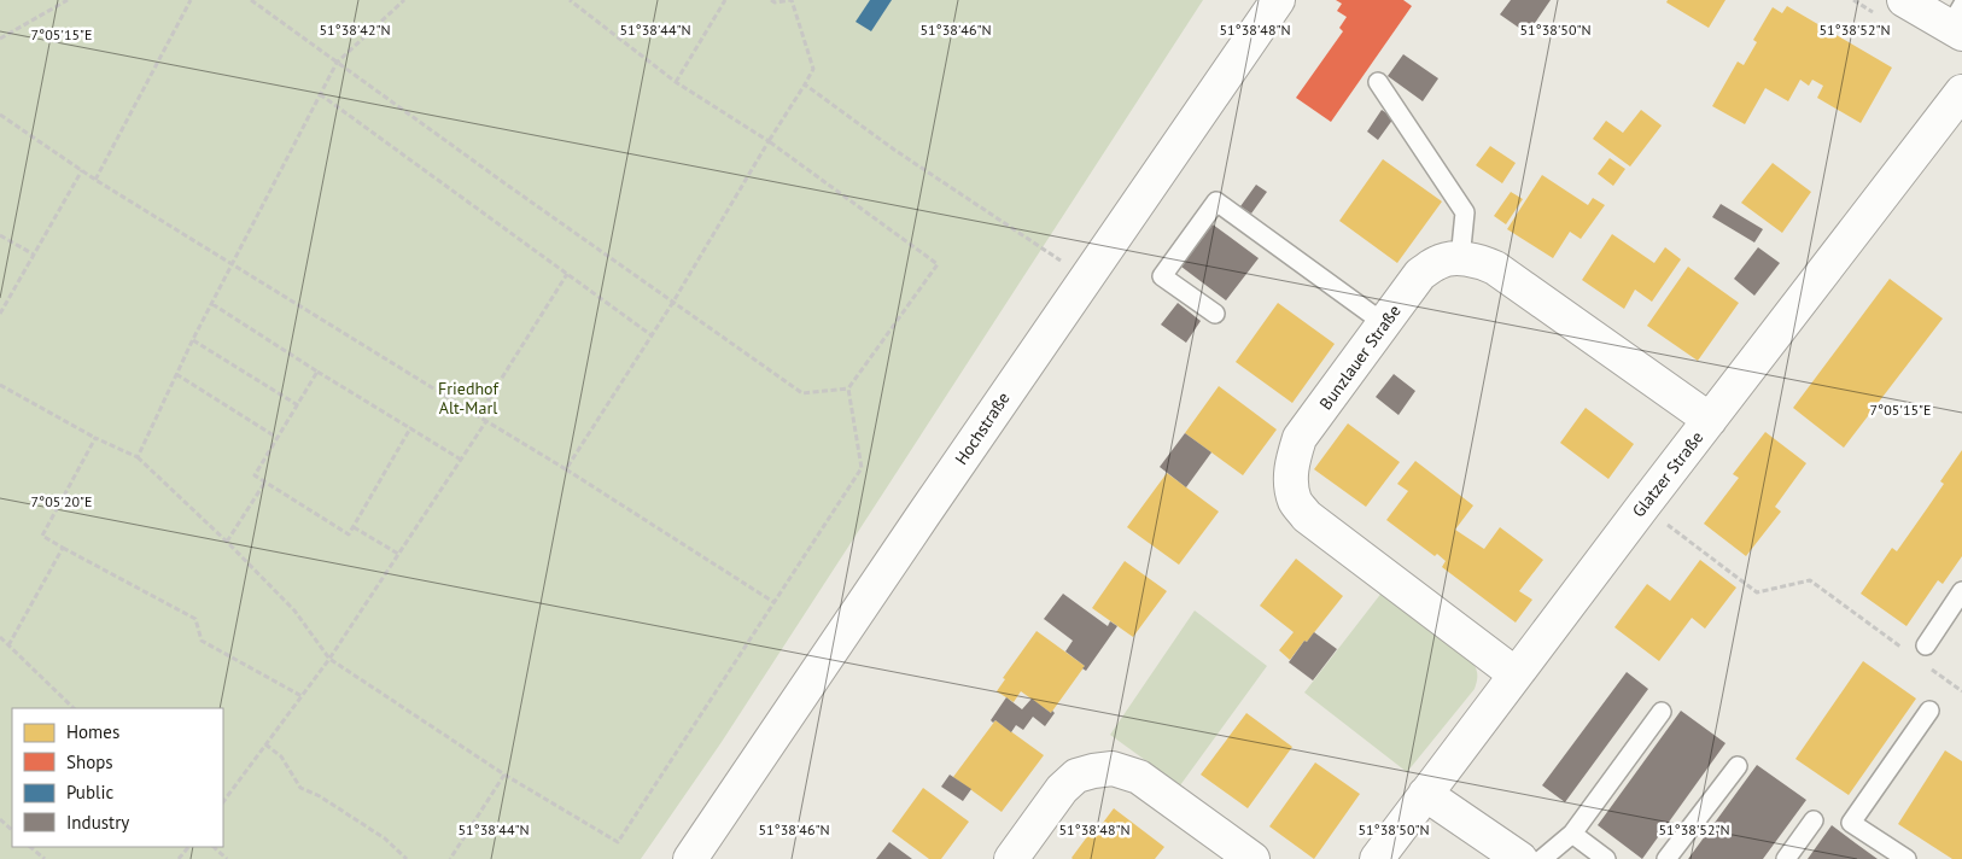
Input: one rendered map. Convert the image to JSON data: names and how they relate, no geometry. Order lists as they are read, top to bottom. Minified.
{"streets":{"street":["Bunzlauer Straße","Hochstraße","Glatzer Straße"]},"crossings":[["Bunzlauer Straße","Glatzer Straße"]],"parks":["Friedhof Alt-Marl"],"legend":["Homes","Shops","Public","Industry"],"coordinates":["51°38'42\"N","51°38'44\"N","51°38'46\"N","51°38'48\"N","51°38'50\"N","51°38'52\"N","7°05'15\"E","7°05'20\"E"]}
